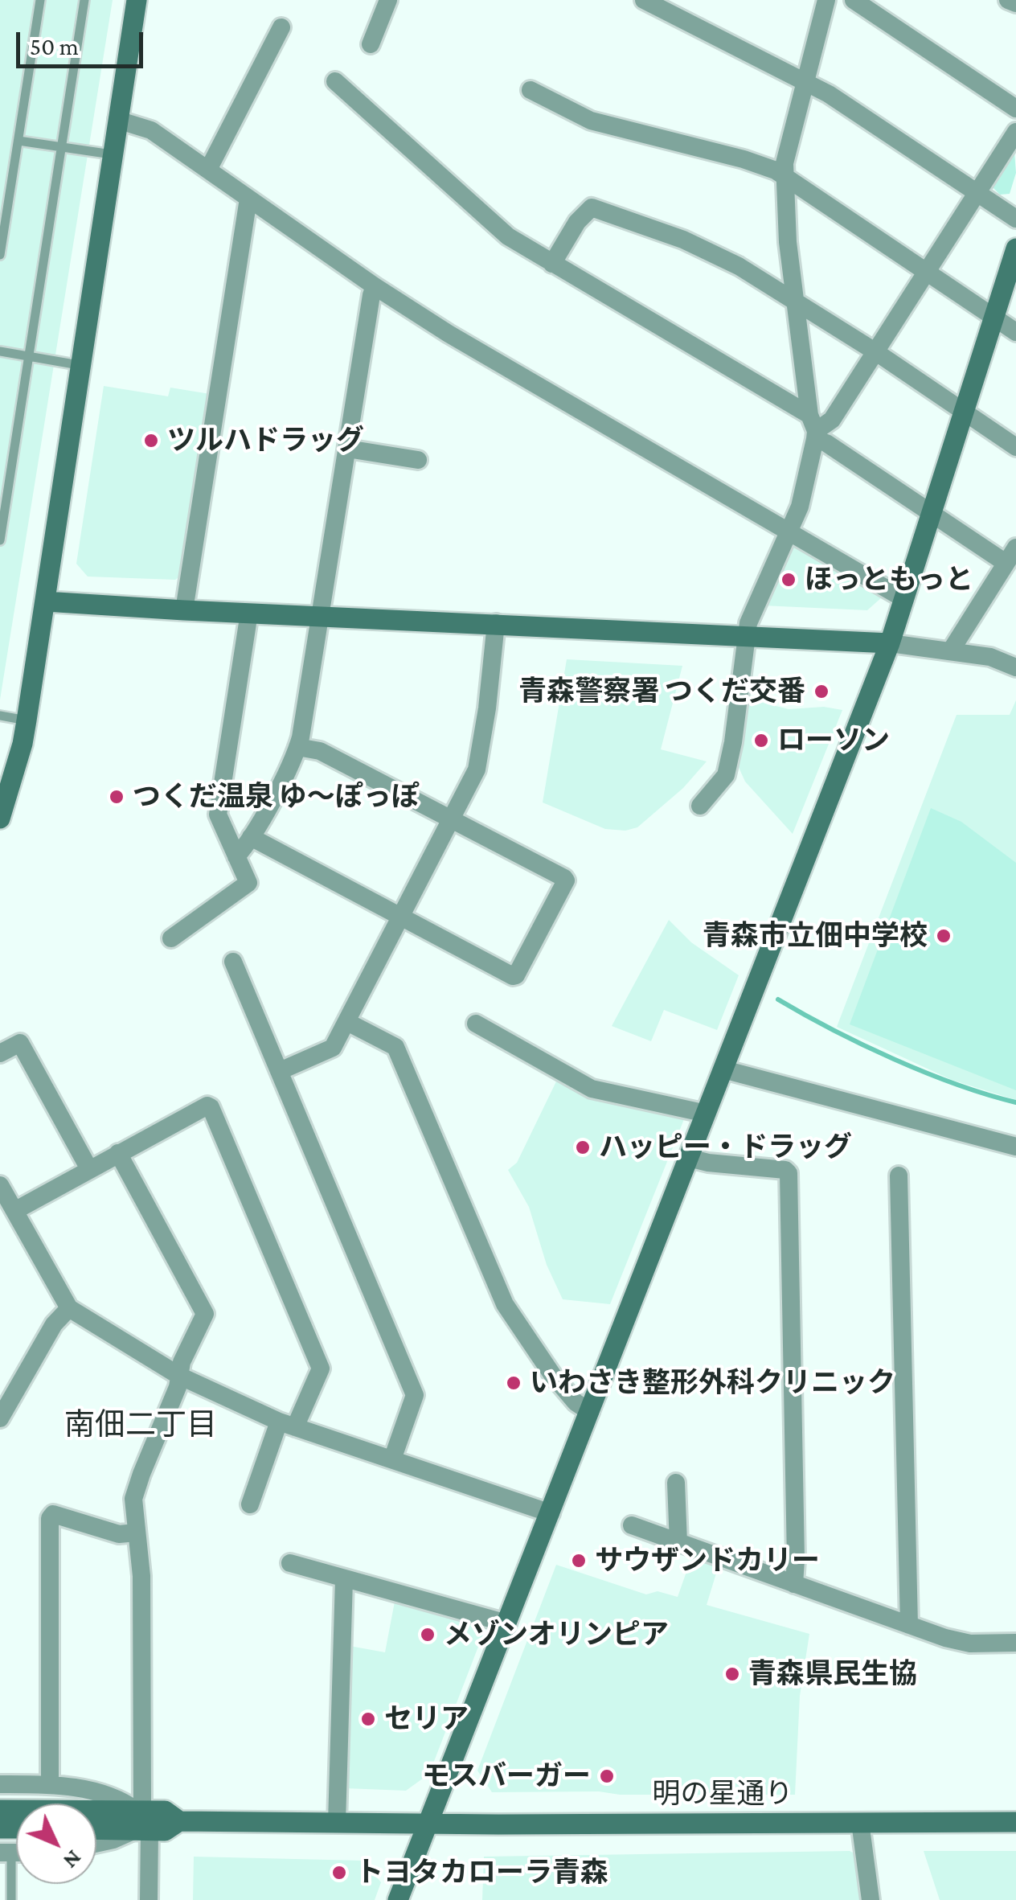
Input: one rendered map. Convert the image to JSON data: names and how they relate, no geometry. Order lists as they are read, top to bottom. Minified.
{"streets":{"street":["明の星通り"]},"districts":["南佃二丁目"],"places":["ツルハドラッグ","ほっともっと","青森警察署 つくだ交番","ローソン","つくだ温泉 ゆ～ぽっぽ","青森市立佃中学校","ハッピー・ドラッグ","いわさき整形外科クリニック","サウザンドカリー","メゾンオリンピア","青森県民生協","セリア","モスバーガー","トヨタカローラ青森"],"scale_bar":"50 m","north":"bottom right"}
